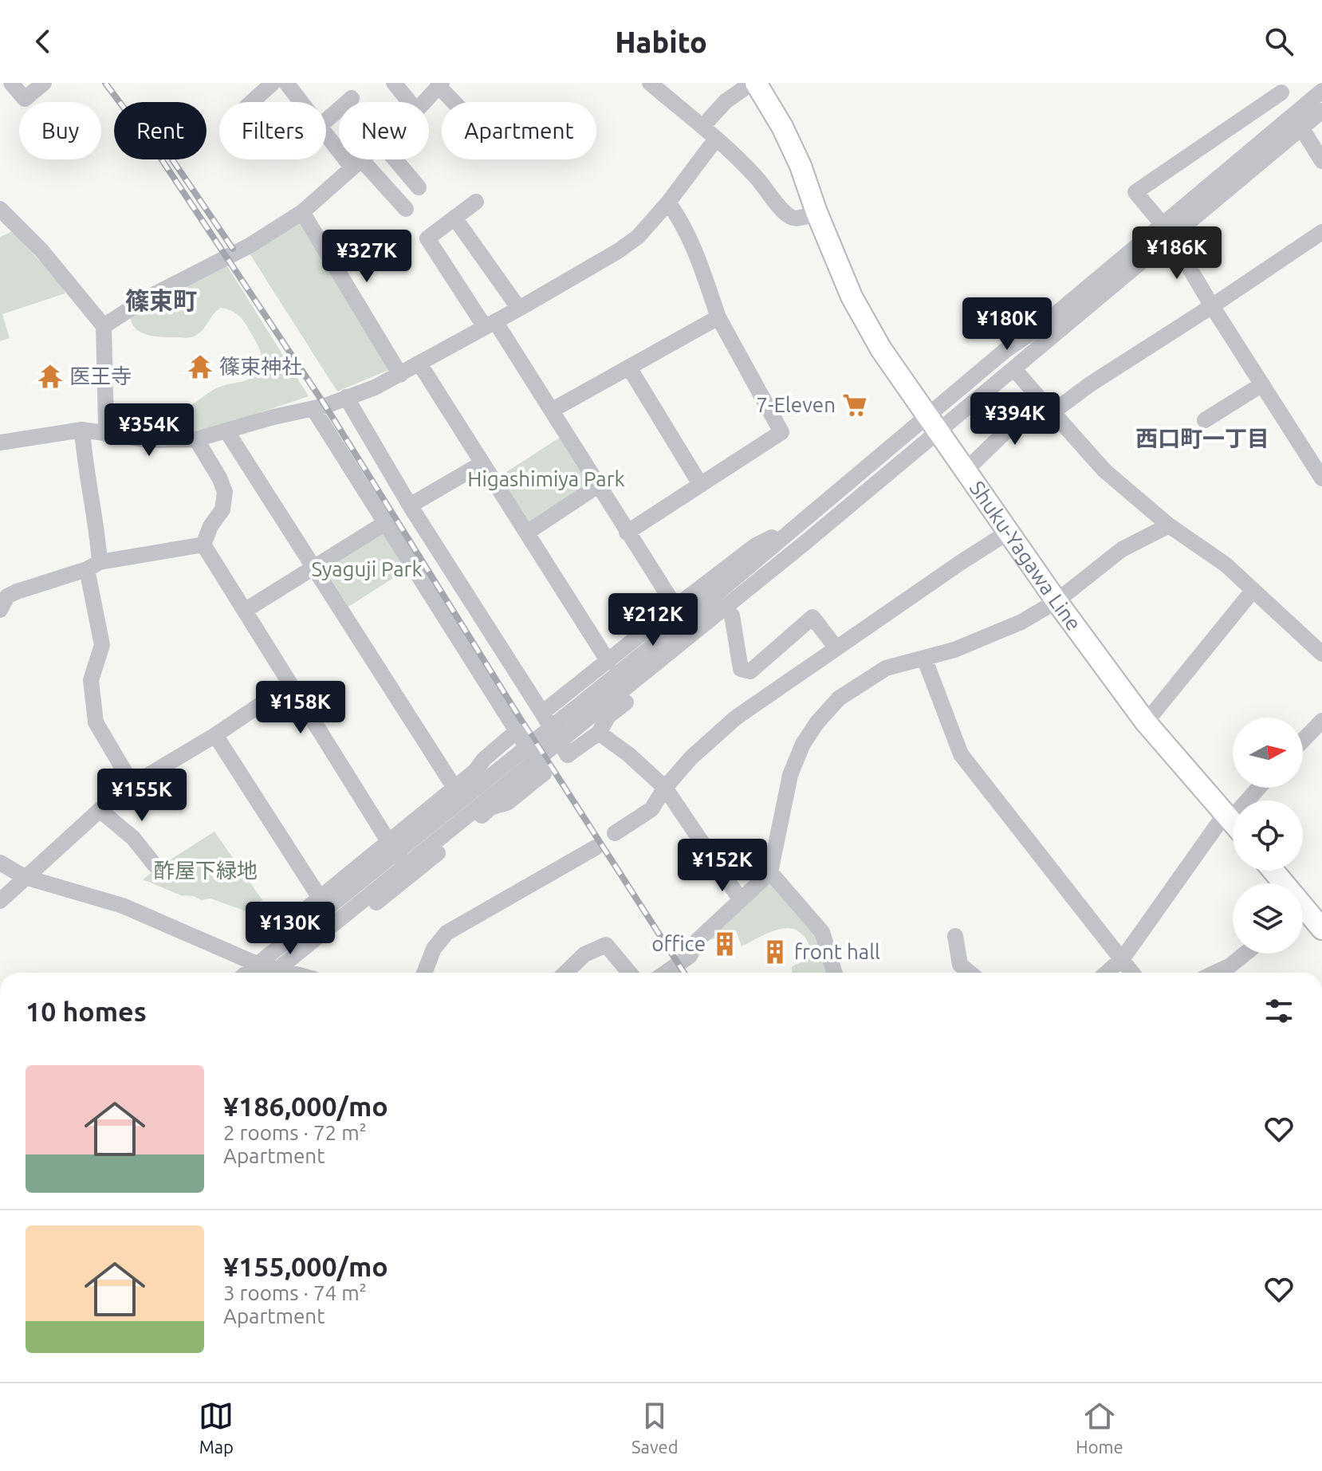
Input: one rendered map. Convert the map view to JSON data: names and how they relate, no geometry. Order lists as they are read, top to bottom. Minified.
{"streets":{"main road":["Shuku-Yagawa Line"]},"districts":["篠束町","西口町一丁目"],"parks":["Higashimiya Park","Syaguji Park","酢屋下緑地"],"places":{"temple":["篠束神社","医王寺"],"supermarket":["7-Eleven"],"building":["office","front hall"]},"north":"right","page":{"header":"Habito","chip":["Buy","Rent","Filters","New","Apartment"],"price":["¥186K","¥327K","¥180K","¥394K","¥354K","¥212K","¥158K","¥155K","¥152K","¥130K"],"heading":"10 homes","list":[{"name":"¥186,000/mo","note":"2 rooms · 72 m² · Apartment"},{"name":"¥155,000/mo","note":"3 rooms · 74 m² · Apartment"}],"tabs":["Map","Saved","Home"]}}
